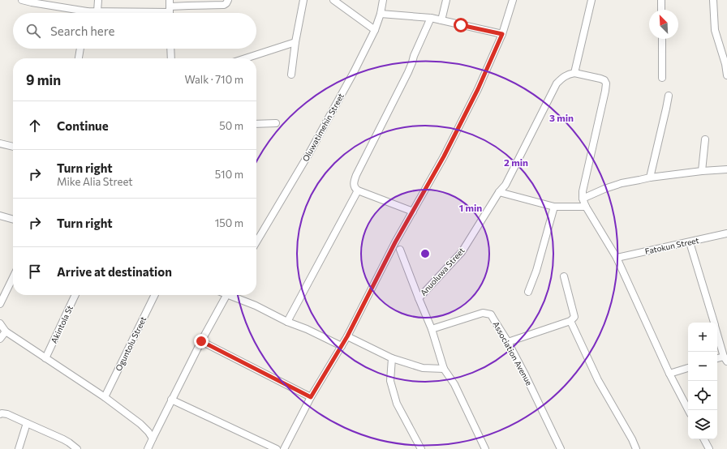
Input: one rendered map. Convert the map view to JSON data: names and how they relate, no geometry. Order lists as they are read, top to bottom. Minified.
{"streets":{"street":["Oluwatimehin Street","Fatokun Street","Anuoluwa Street","Akintola St","Oguntolu Street","Association Avenue"]},"crossings":[["Anuoluwa Street","Association Avenue"]],"north":"top left","page":{"search":"Search here","heading":["9 min","Walk · 710 m"],"list":[["Continue","50 m"],["Turn right","Mike Alia Street","510 m"],["Turn right","150 m"],"Arrive at destination"],"map_buttons":["+","−"]},"rings":["3 min","2 min","1 min"]}
